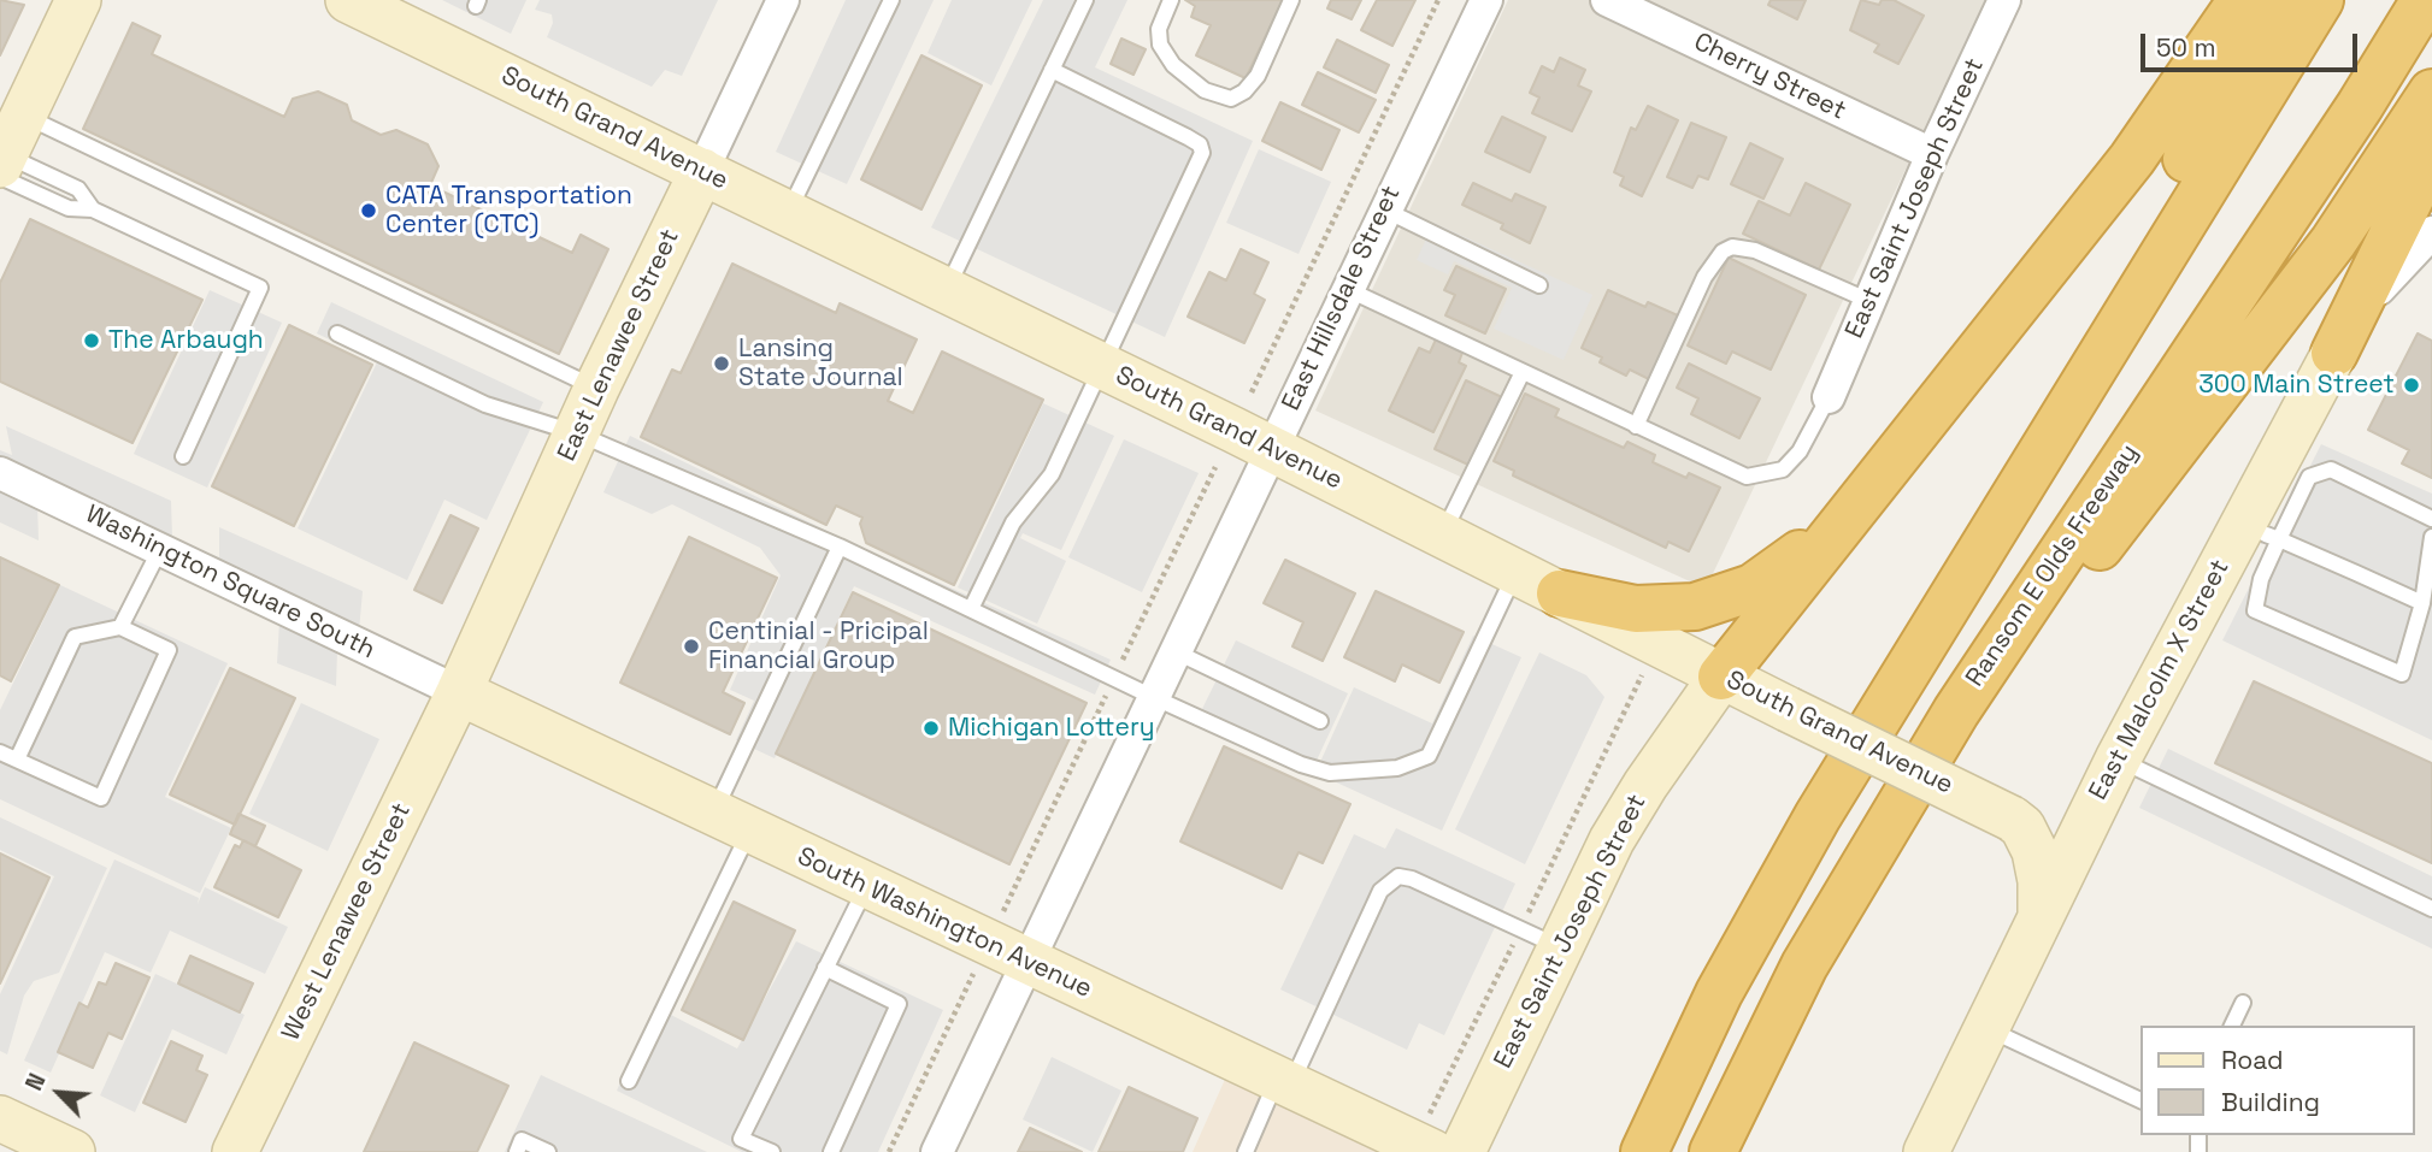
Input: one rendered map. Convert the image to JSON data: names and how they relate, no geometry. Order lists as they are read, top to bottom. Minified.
{"streets":{"highway":["Ransom E Olds Freeway"],"street":["Cherry Street","South Grand Avenue","East Saint Joseph Street","East Hillsdale Street","East Lenawee Street","Washington Square South","East Malcolm X Street","West Lenawee Street","South Washington Avenue"]},"crossings":[["Cherry Street","East Saint Joseph Street"],["South Grand Avenue","East Saint Joseph Street"],["South Grand Avenue","East Hillsdale Street"],["South Grand Avenue","East Lenawee Street"],["South Grand Avenue","East Malcolm X Street"],["East Hillsdale Street","South Washington Avenue"],["East Lenawee Street","Washington Square South"],["East Lenawee Street","West Lenawee Street"],["East Lenawee Street","South Washington Avenue"],["Washington Square South","West Lenawee Street"],["Washington Square South","South Washington Avenue"],["West Lenawee Street","South Washington Avenue"]],"places":["CATA Transportation Center (CTC)","The Arbaugh","Lansing State Journal","300 Main Street","Centinial - Pricipal Financial Group","Michigan Lottery"],"legend":["Road","Building"],"scale_bar":"50 m","north":"top left"}
